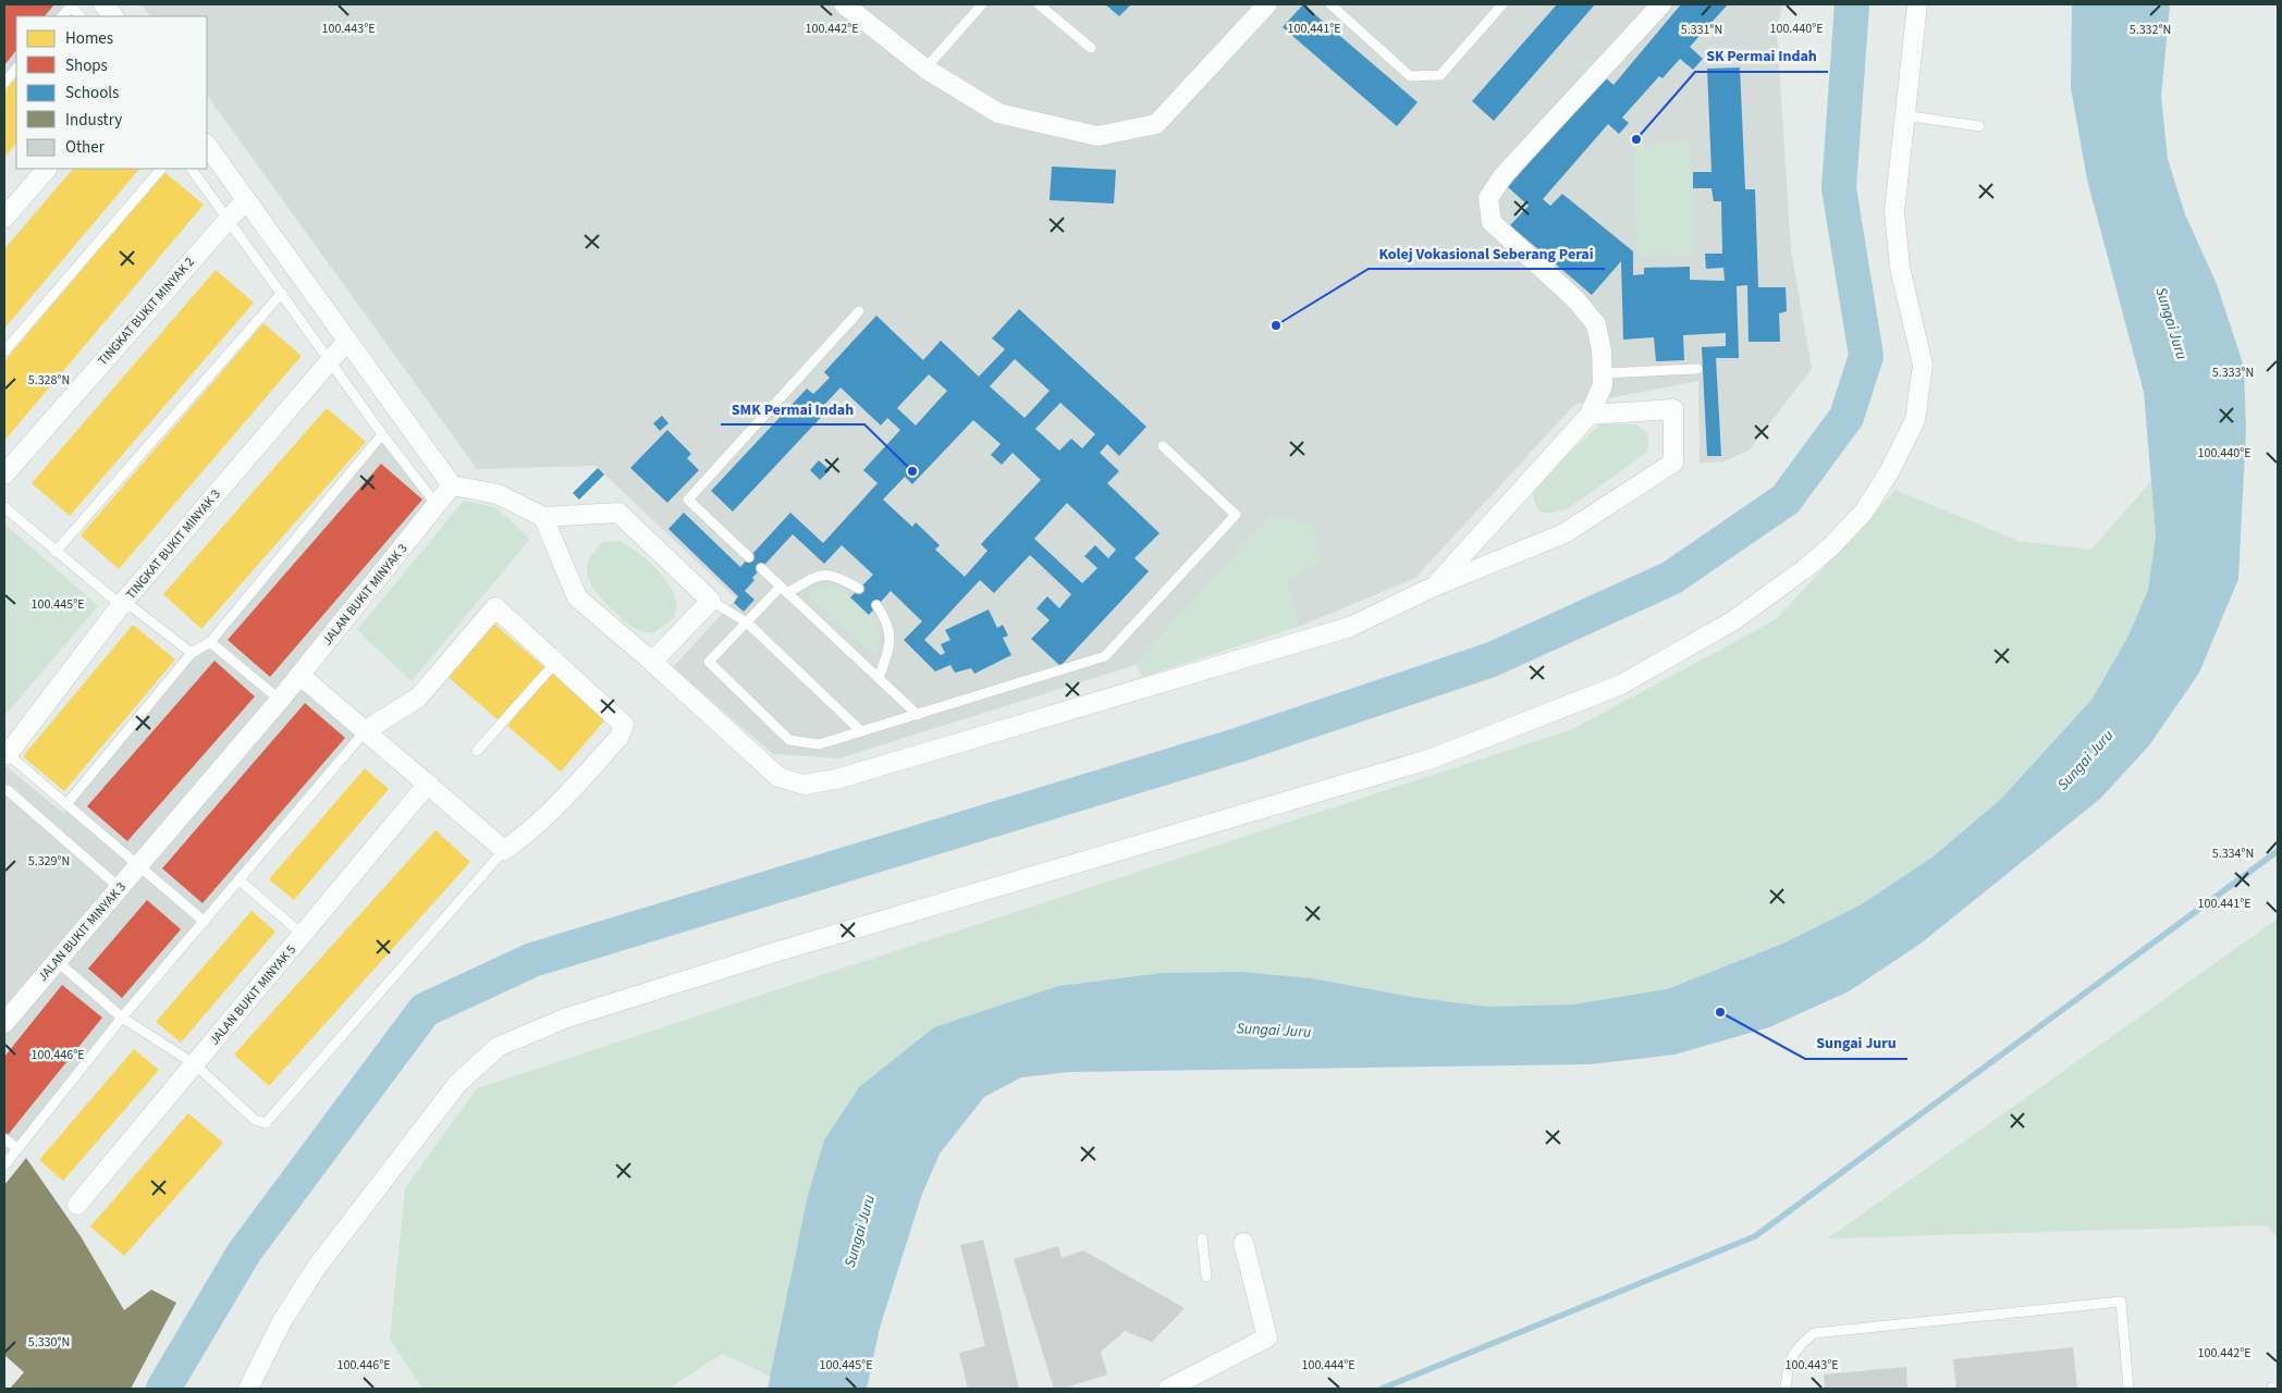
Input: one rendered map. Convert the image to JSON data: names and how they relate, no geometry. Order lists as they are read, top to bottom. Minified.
{"streets":{"street":["TINGKAT BUKIT MINYAK 2","TINGKAT BUKIT MINYAK 3","JALAN BUKIT MINYAK 3","JALAN BUKIT MINYAK 5"]},"water":["Sungai Juru"],"places":["SK Permai Indah","Kolej Vokasional Seberang Perai","SMK Permai Indah","Sungai Juru"],"legend":["Homes","Shops","Schools","Industry","Other"],"coordinates":["100.443°E","100.441°E","100.440°E","100.442°E","5.331°N","5.332°N","5.333°N","5.328°N","100.445°E","5.334°N","5.329°N","100.446°E","5.330°N","100.444°E"]}
